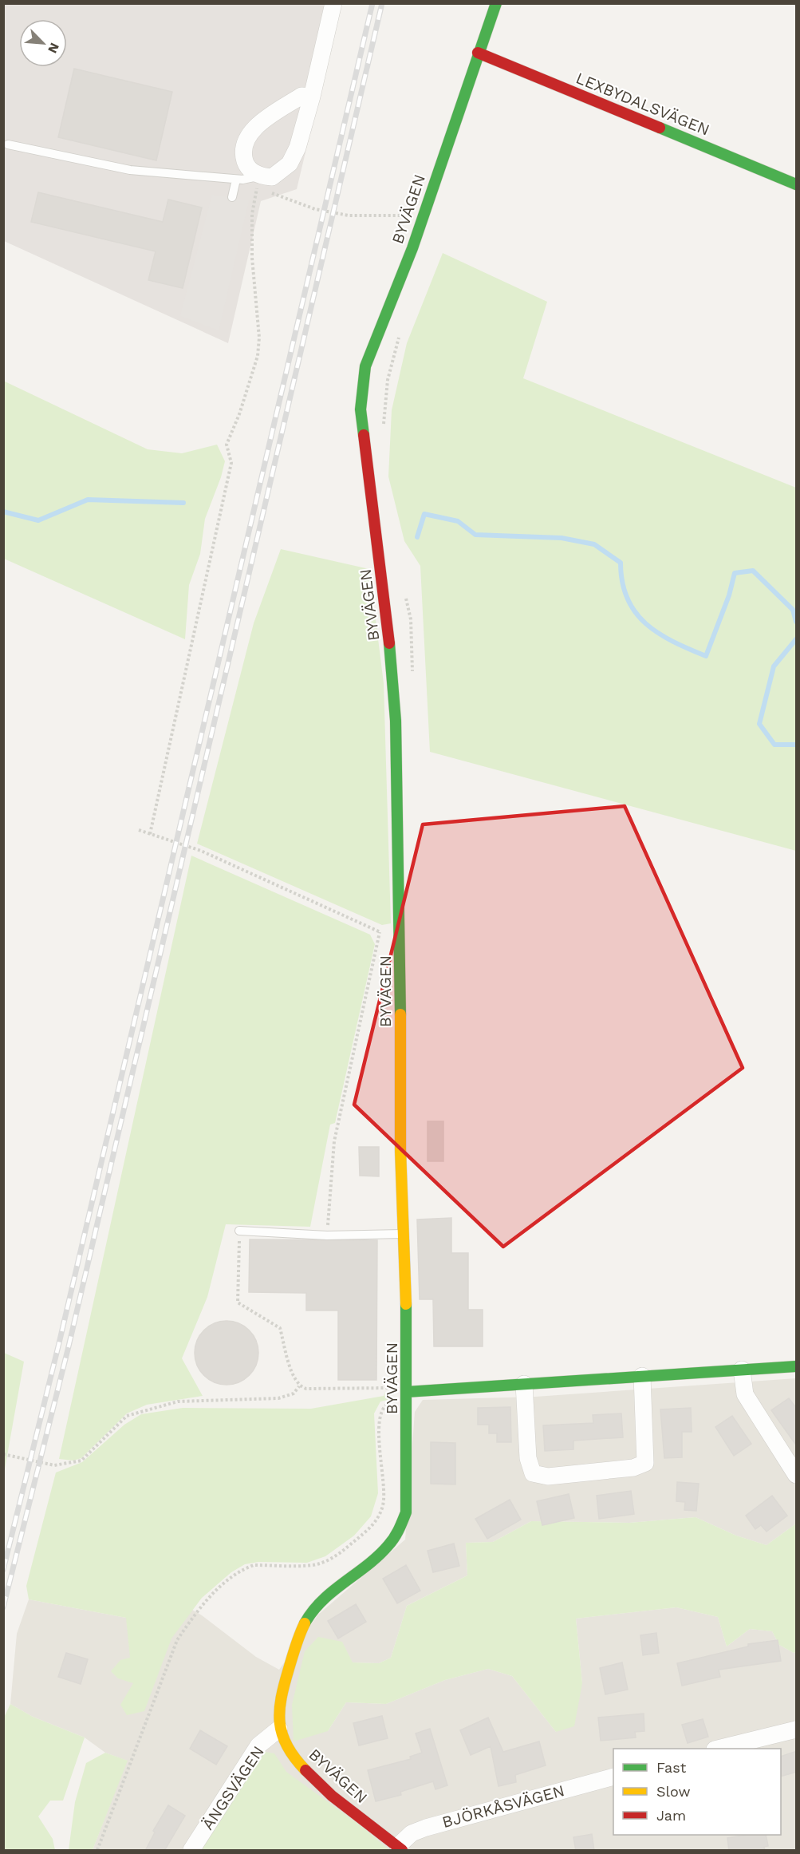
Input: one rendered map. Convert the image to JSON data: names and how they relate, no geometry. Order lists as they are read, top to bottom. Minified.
{"streets":{"street":["LEXBYDALSVÄGEN","BYVÄGEN","ÄNGSVÄGEN","BJÖRKÅSVÄGEN"]},"crossings":[["LEXBYDALSVÄGEN","BYVÄGEN"],["BYVÄGEN","ÄNGSVÄGEN"],["BYVÄGEN","BJÖRKÅSVÄGEN"]],"legend":["Fast","Slow","Jam"],"north":"bottom right"}
